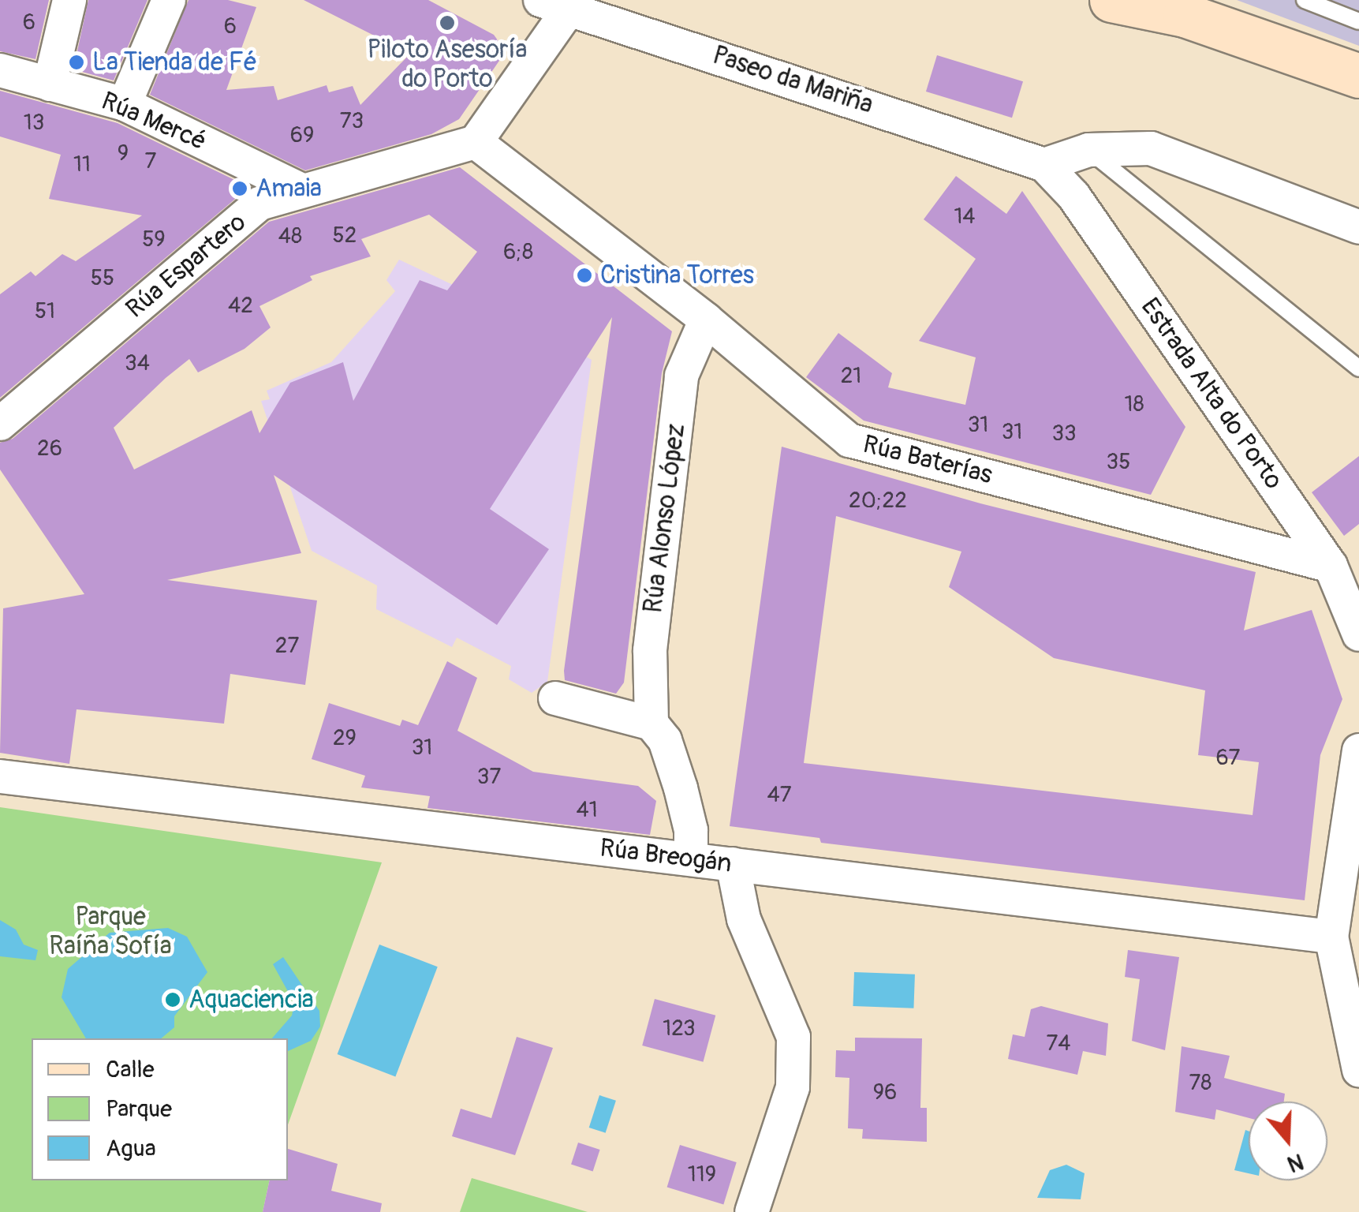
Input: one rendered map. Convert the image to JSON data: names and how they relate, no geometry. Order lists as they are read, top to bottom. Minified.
{"streets":{"street":["Paseo da Mariña","Rúa Mercé","Rúa Espartero","Estrada Alta do Porto","Rúa Baterías","Rúa Alonso López","Rúa Breogán"]},"crossings":[["Paseo da Mariña","Estrada Alta do Porto"],["Rúa Mercé","Rúa Espartero"],["Rúa Espartero","Rúa Baterías"],["Estrada Alta do Porto","Rúa Baterías"],["Rúa Baterías","Rúa Alonso López"],["Rúa Alonso López","Rúa Breogán"]],"parks":["Parque Raíña Sofía"],"places":["Piloto Asesoría do Porto","La Tienda de Fé","Amaia","Cristina Torres","Aquaciencia"],"house_numbers":["6","6","73","13","69","9","7","11","14","52","48","59","6;8","55","42","51","34","21","18","31","31","33","26","35","20;22","27","29","31","67","37","47","41","123","74","78","96","119"],"legend":["Calle","Parque","Agua"],"north":"bottom"}
